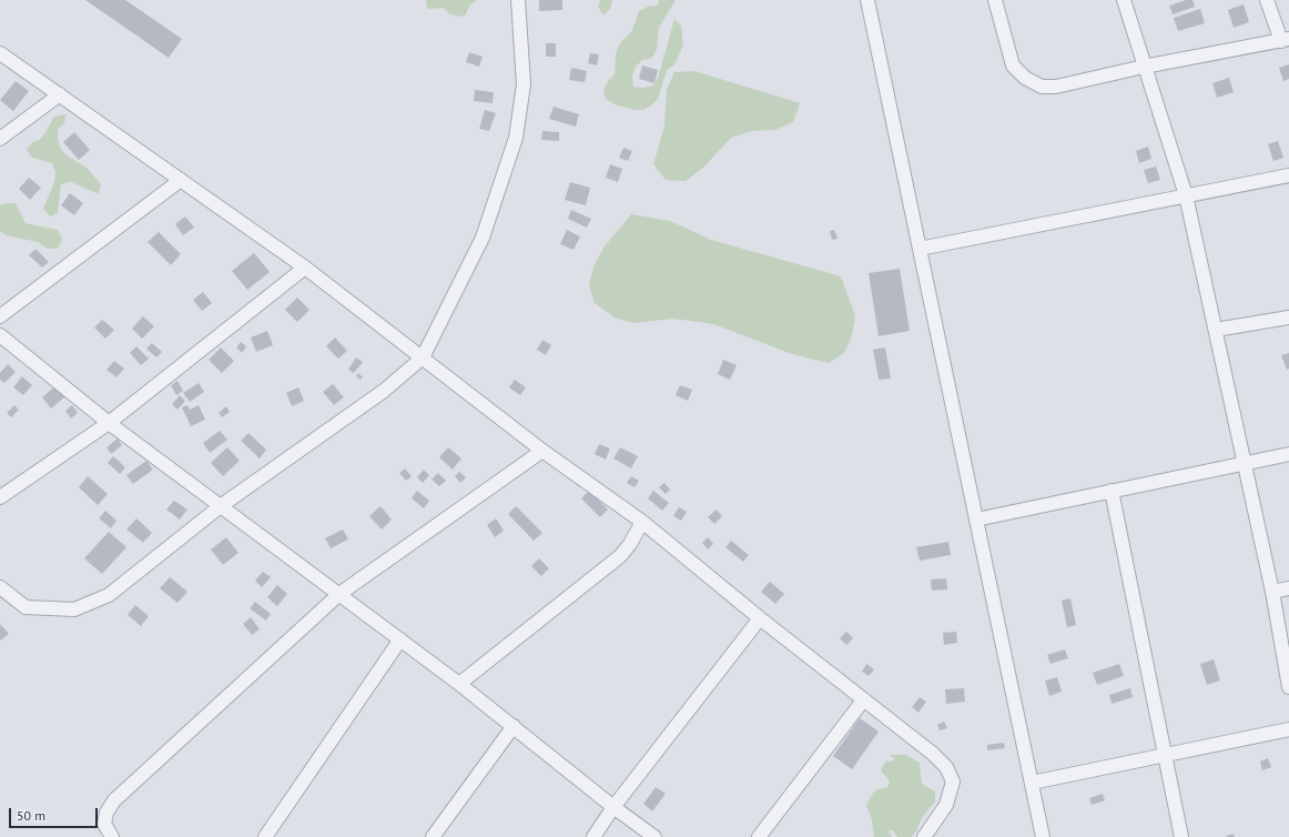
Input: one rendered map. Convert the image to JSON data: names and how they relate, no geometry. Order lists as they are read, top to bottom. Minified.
{"scale_bar":"50 m"}
